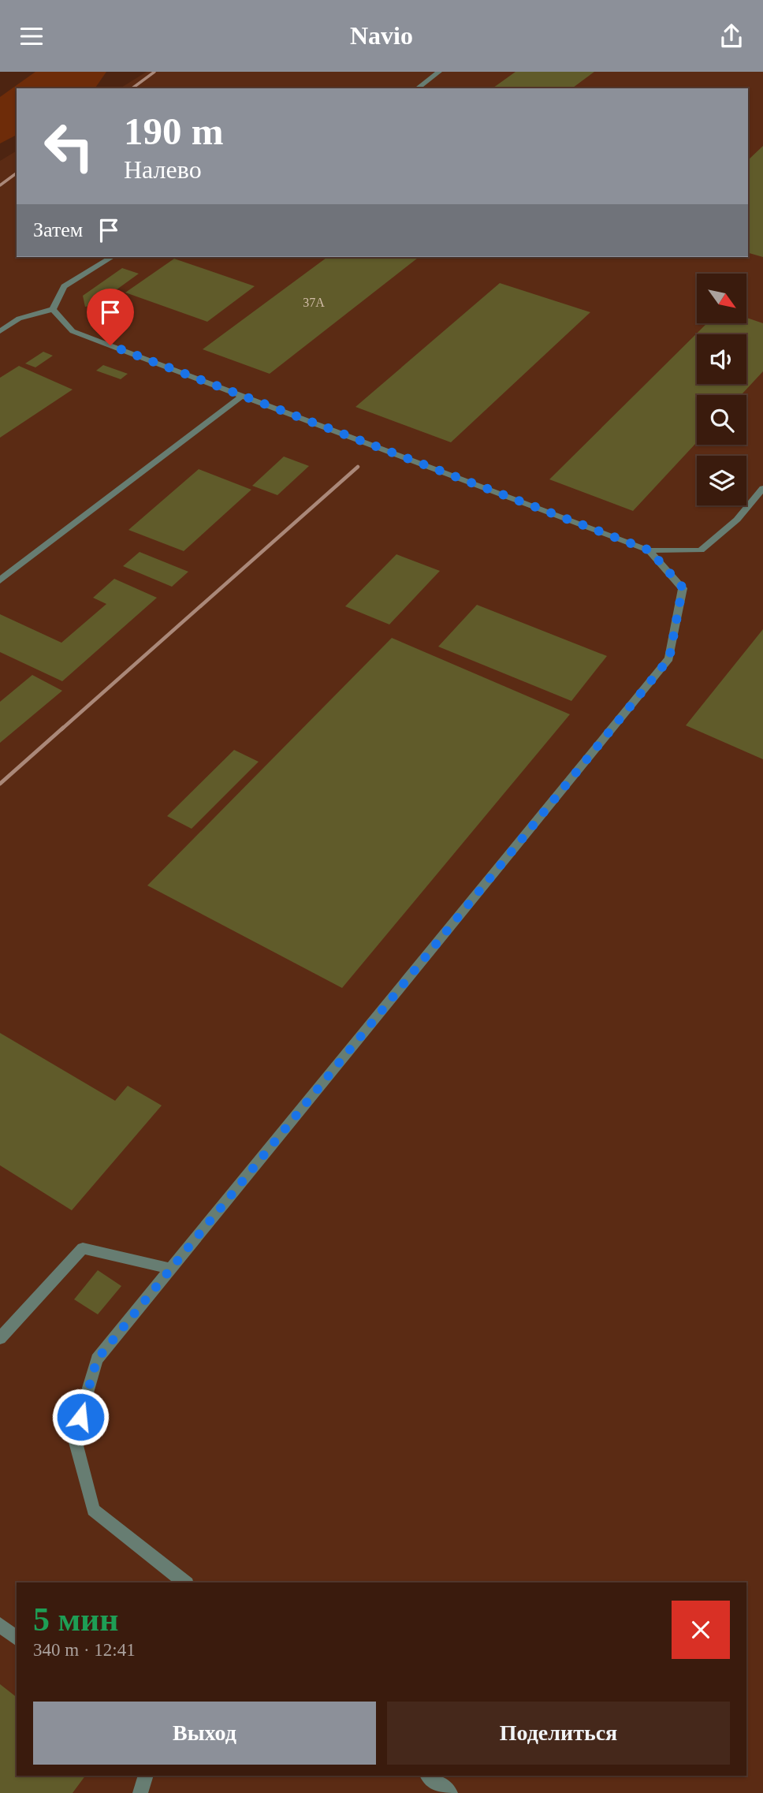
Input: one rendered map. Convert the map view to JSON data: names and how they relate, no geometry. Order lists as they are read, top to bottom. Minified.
{"house_numbers":["37А"],"north":"bottom right","page":{"header":"Navio","turn":["190 m","Налево"],"then":"Затем","heading":["5 мин","340 m · 12:41"],"buttons":["Выход","Поделиться"]}}
